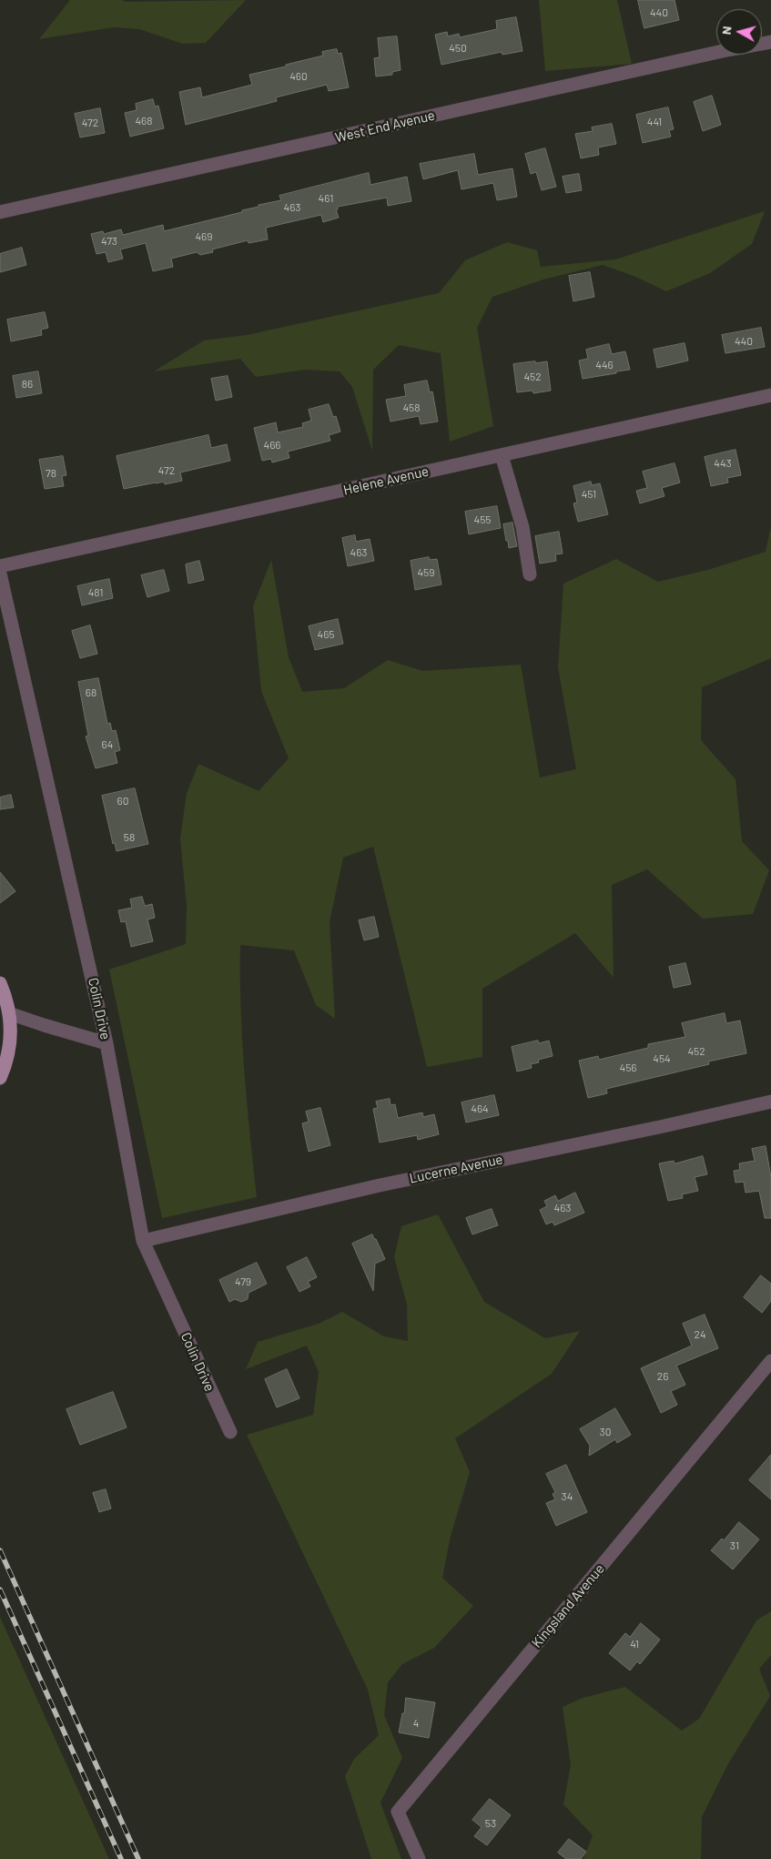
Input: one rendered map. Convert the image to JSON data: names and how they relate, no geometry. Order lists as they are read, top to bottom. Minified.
{"streets":{"street":["West End Avenue","Helene Avenue","Colin Drive","Lucerne Avenue","Kingsland Avenue"]},"crossings":[["Colin Drive","Lucerne Avenue"]],"house_numbers":["440","450","460","468","441","472","461","463","469","473","440","446","452","86","458","466","443","472","78","451","455","463","459","481","465","68","64","60","58","452","454","456","464","463","479","24","26","30","34","31","41","4","53"],"north":"left"}
